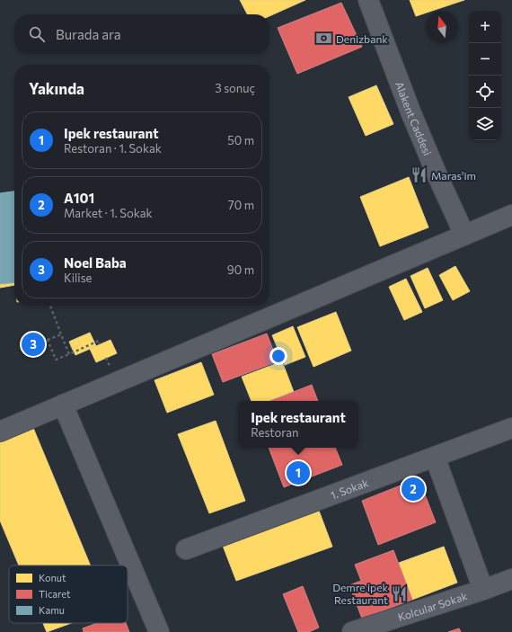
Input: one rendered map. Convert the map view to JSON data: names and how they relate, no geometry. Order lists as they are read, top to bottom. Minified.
{"streets":{"street":["Alakent Caddesi","1. Sokak","Kolcular Sokak"]},"places":{"bank":["Denizbank"],"restaurant":["Maras'im","Demre ipek Restaurant"]},"legend":["Konut","Ticaret","Kamu"],"north":"top","page":{"map_buttons":["+","−"],"search":"Burada ara","heading":["Yakında","3 sonuç"],"list":[{"mark":"1","name":"Ipek restaurant","note":"Restoran · 1. Sokak","value":"50 m"},{"mark":"2","name":"A101","note":"Market · 1. Sokak","value":"70 m"},{"mark":"3","name":"Noel Baba","note":"Kilise","value":"90 m"}],"pins":["3","1","2"],"popup":["Ipek restaurant","Restoran"]}}
